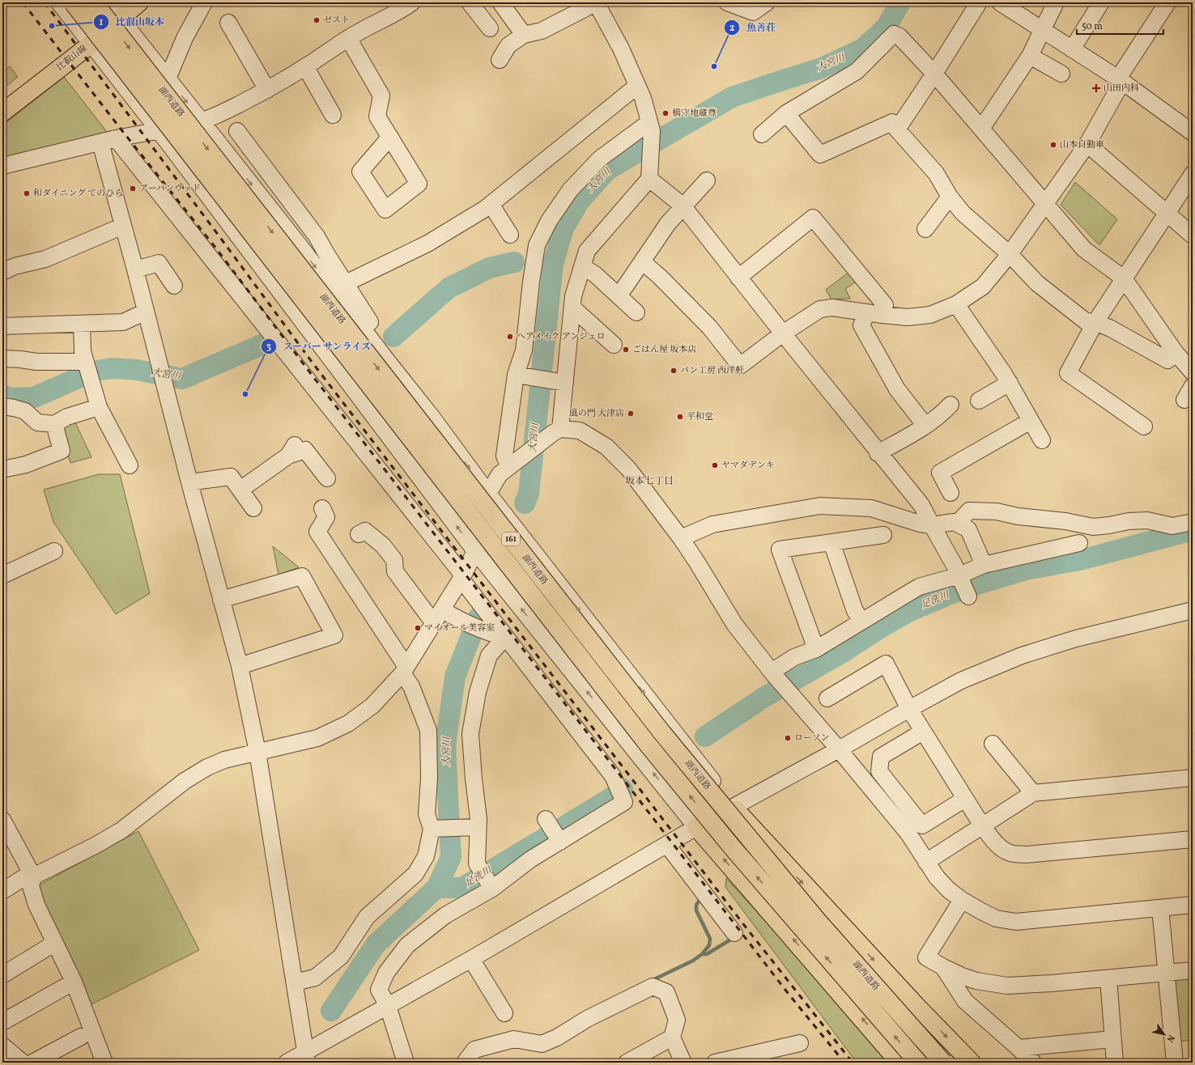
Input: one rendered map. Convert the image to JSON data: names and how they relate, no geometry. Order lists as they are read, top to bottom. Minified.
{"streets":{"main road":["比叡山線","湖西道路","161"]},"districts":["坂本七丁目"],"water":["大宮川","足洗川"],"places":{"other":["ゼスト","比叡山坂本","魚善荘","橋守地蔵尊","山本自動車","アーバンウッド","和ダイニング てのひら","ヘアメイク アンジェロ","ごはん屋 坂本店","パン工房 西洋軒","スーパー サンライズ","風の門 大津店","平和堂","ヤマダデンキ","マイオール美容室","ローソン"],"health":["山田内科"]},"scale_bar":"50 m","north":"bottom right"}
